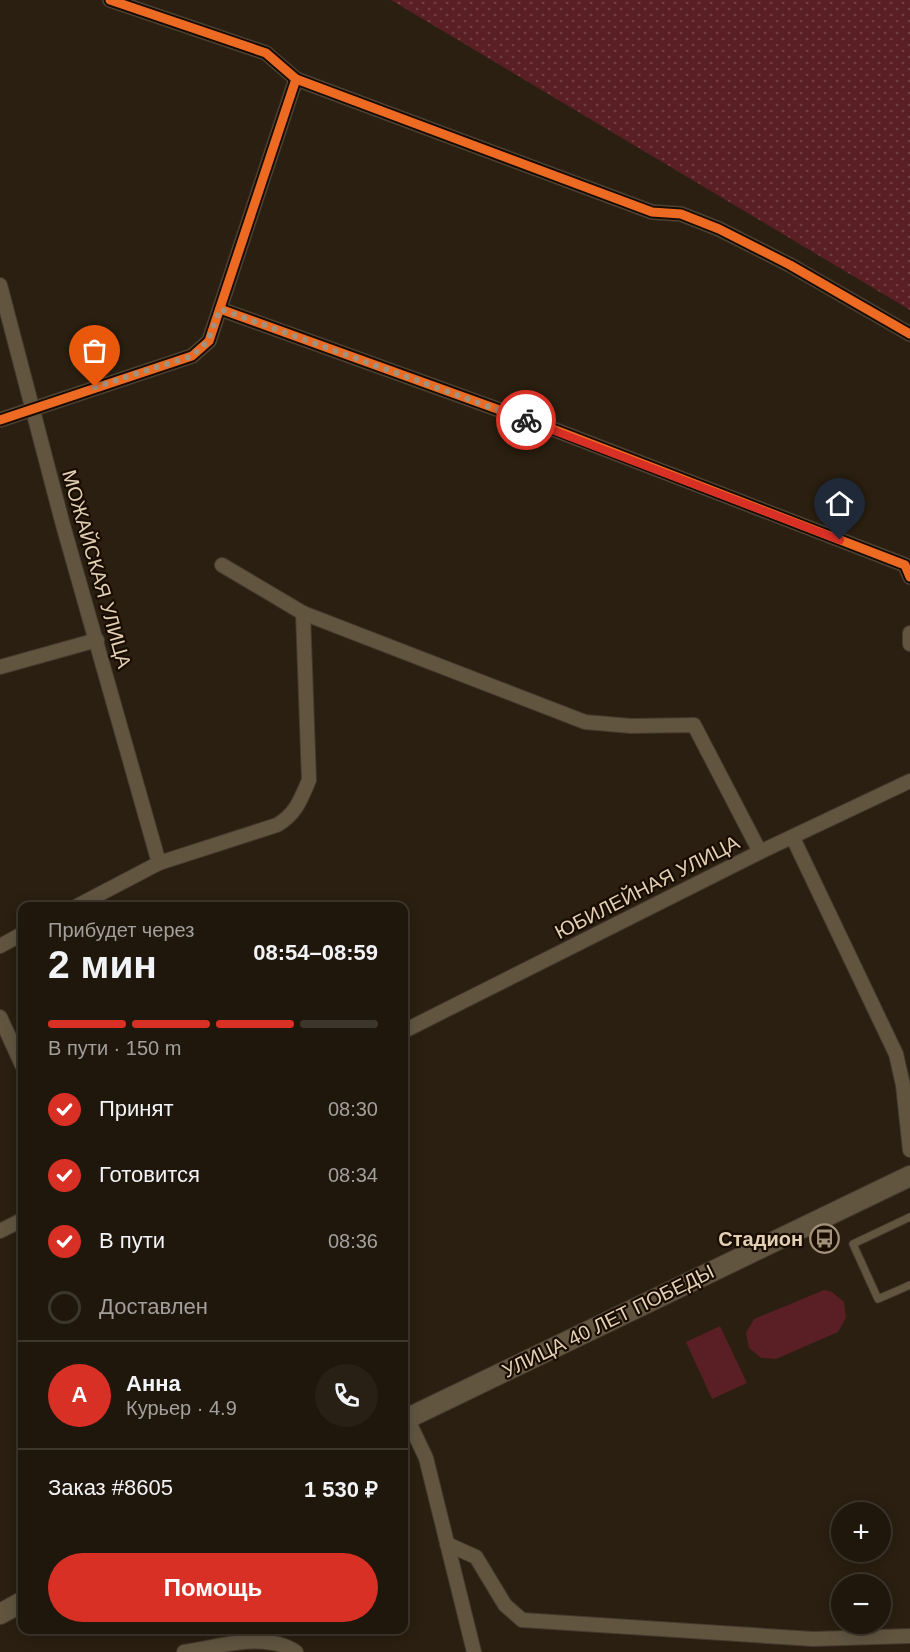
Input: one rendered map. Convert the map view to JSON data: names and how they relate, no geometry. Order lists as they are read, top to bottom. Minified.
{"streets":{"street":["МОЖАЙСКАЯ УЛИЦА","ЮБИЛЕЙНАЯ УЛИЦА","УЛИЦА 40 ЛЕТ ПОБЕДЫ"]},"places":{"bus stop":["Стадион"]},"page":{"heading":["2 мин","Прибудет через","08:54–08:59"],"panel":["Анна","Курьер · 4.9","Заказ #8605","1 530 ₽"],"bar":"В пути · 150 m","list":[["Принят","08:30"],["Готовится","08:34"],["В пути","08:36"],"Доставлен"],"round":"А","map_buttons":["+","−"],"buttons":"Помощь"}}
